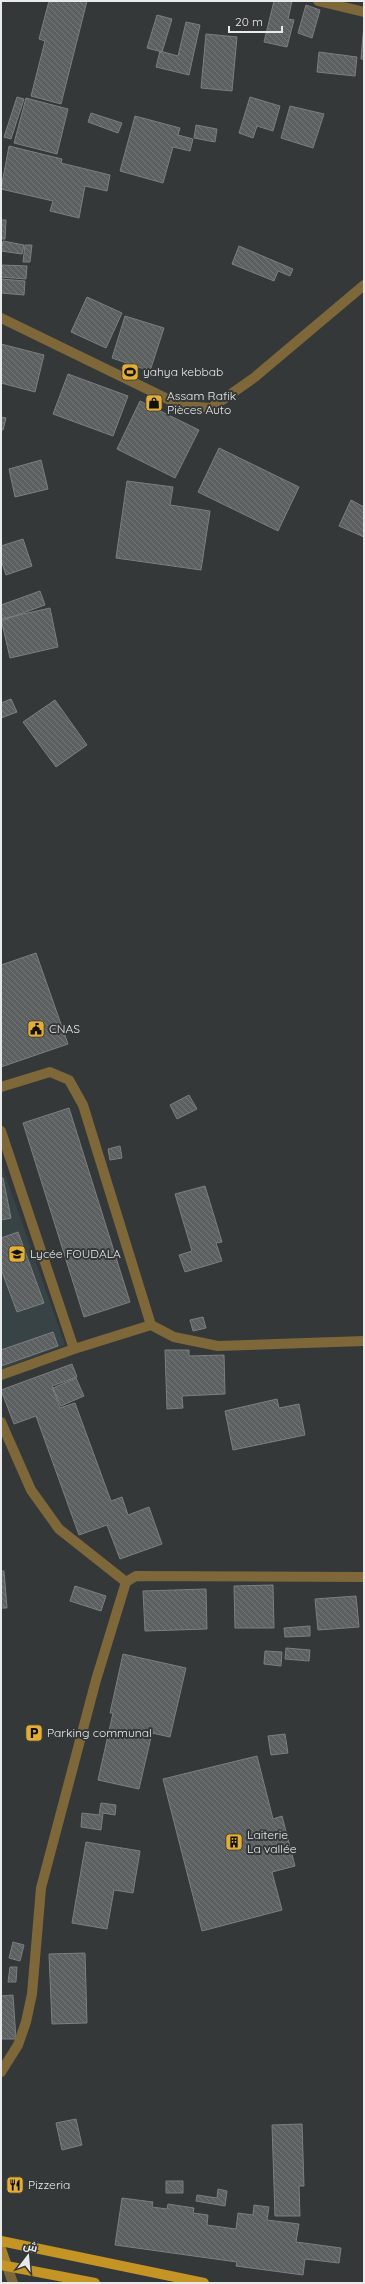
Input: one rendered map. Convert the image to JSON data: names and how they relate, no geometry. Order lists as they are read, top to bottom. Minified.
{"places":{"sports":["yahya kebbab"],"shop":["Assam Rafik Pièces Auto"],"public building":["CNAS"],"school or university":["Lycée FOUDALA"],"parking":["Parking communal"],"building":["Laiterie La vallée"],"restaurant":["Pizzeria"]},"scale_bar":"20 m","north":"top"}
